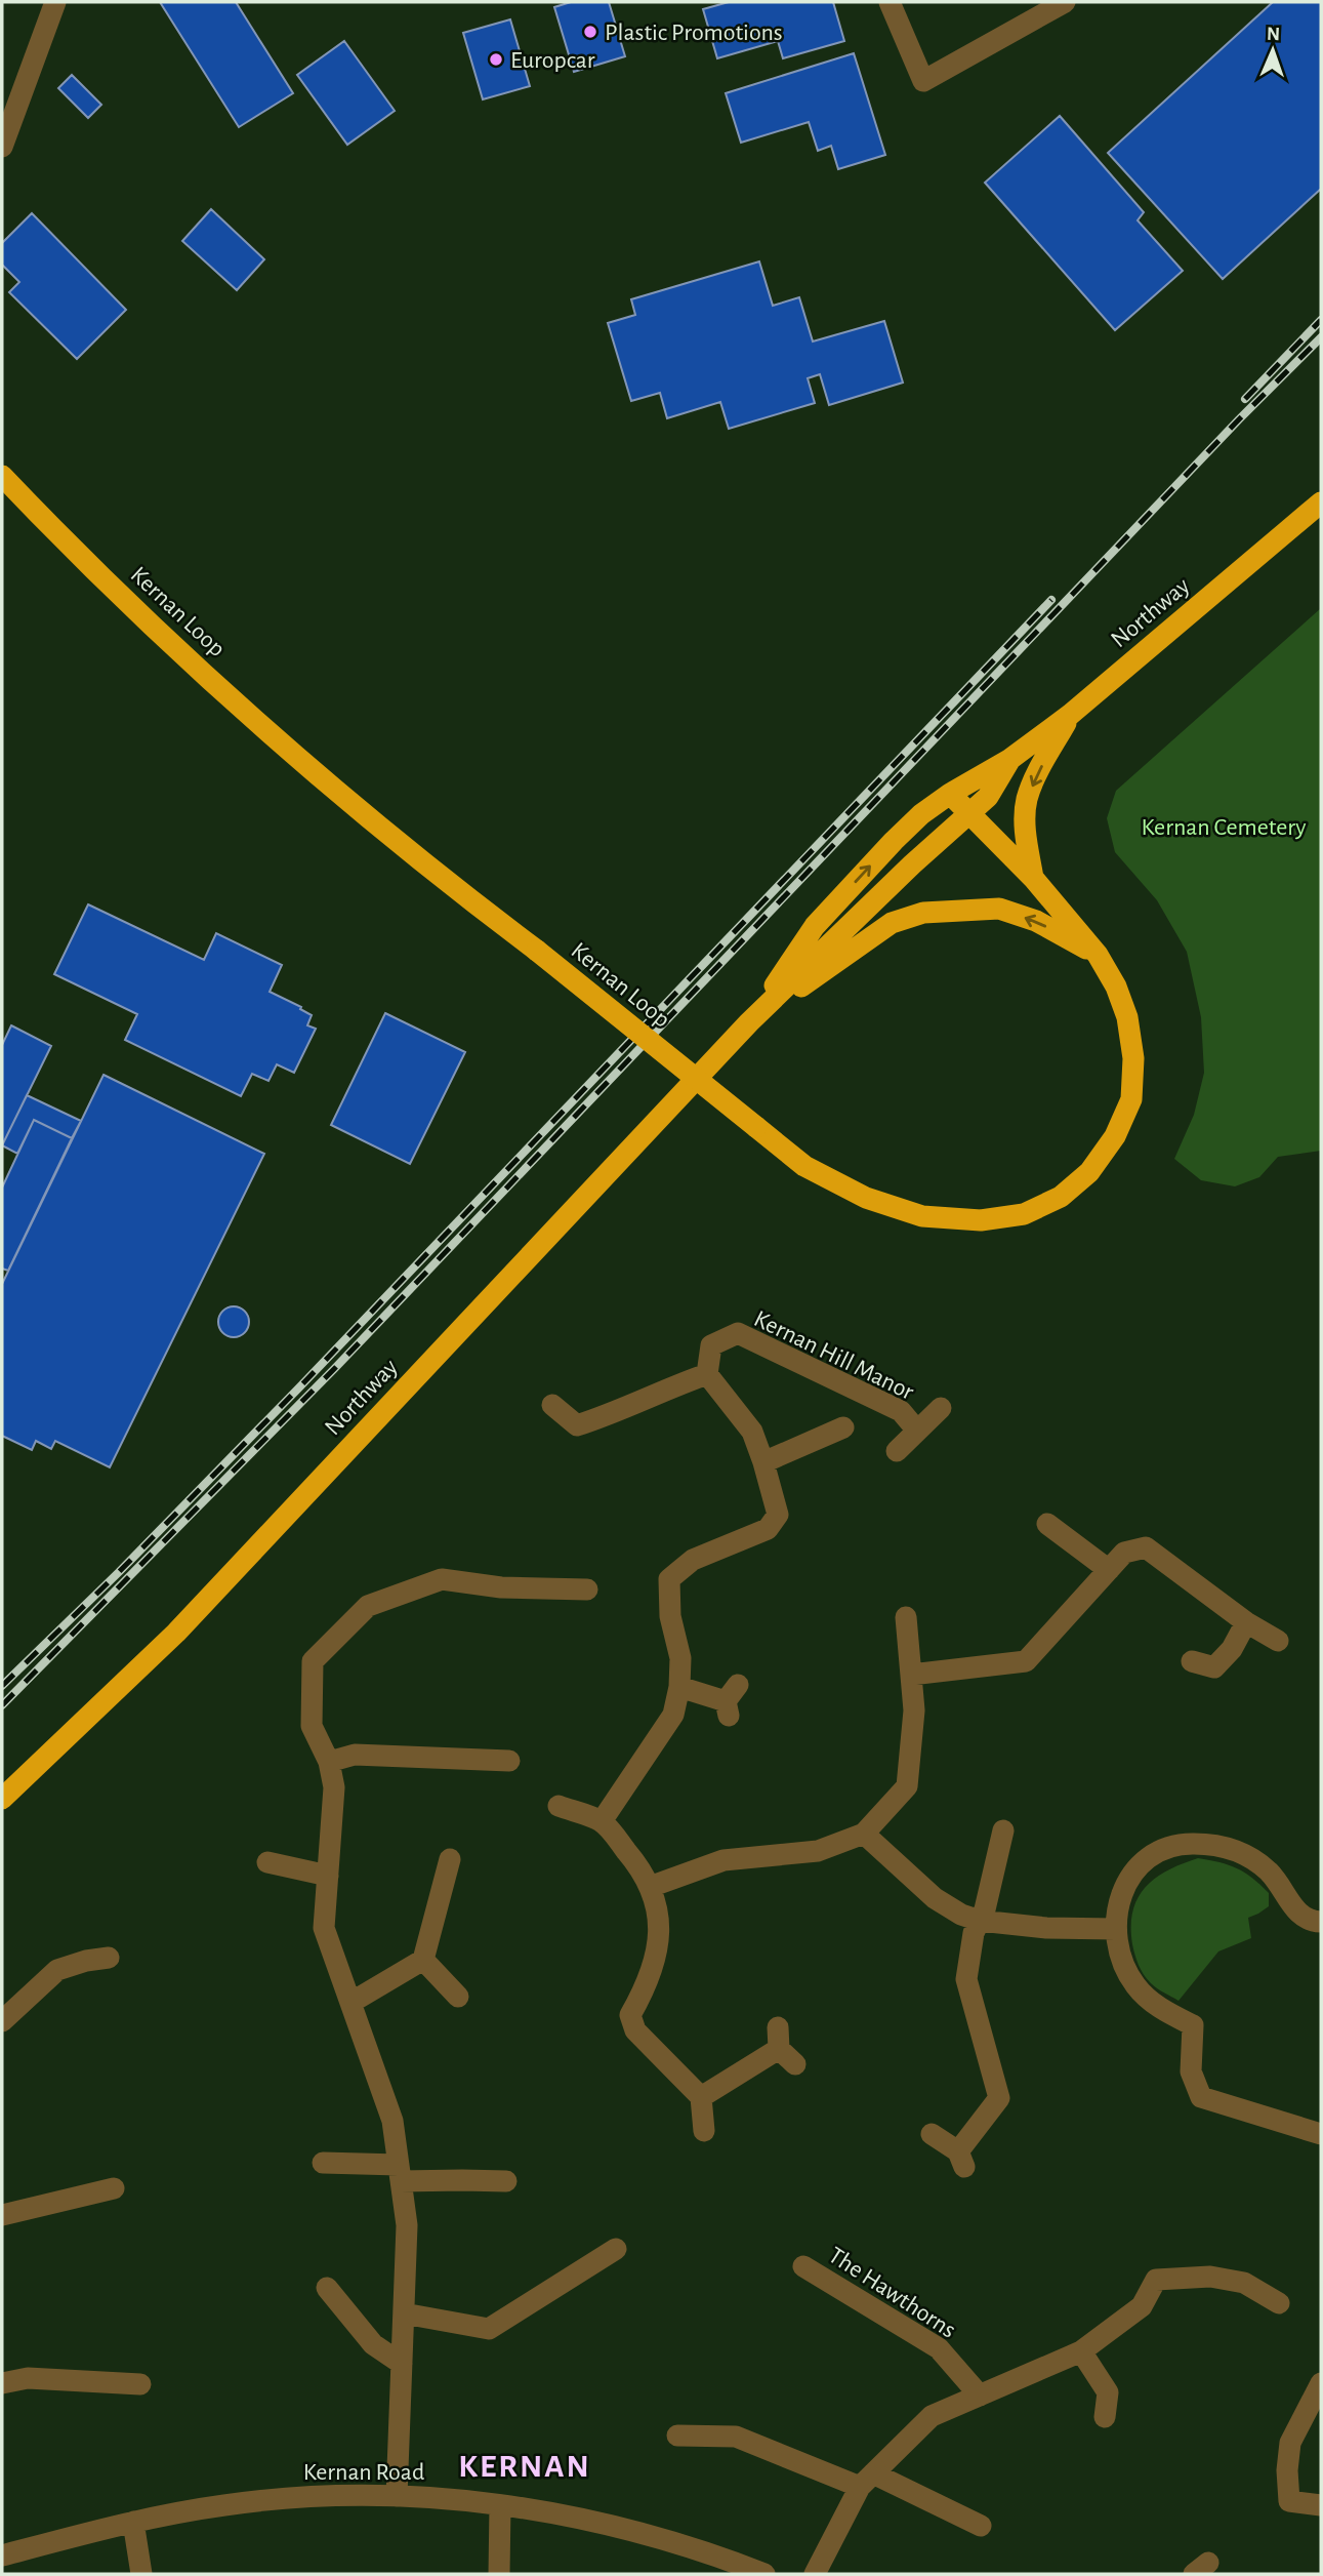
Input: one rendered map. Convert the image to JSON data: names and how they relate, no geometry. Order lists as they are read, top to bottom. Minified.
{"streets":{"highway":["Kernan Loop","Northway"],"street":["Kernan Hill Manor","The Hawthorns","Kernan Road"]},"crossings":[["Kernan Loop","Northway"]],"districts":["KERNAN"],"parks":["Kernan Cemetery"],"places":["Plastic Promotions","Europcar"],"north":"top"}
